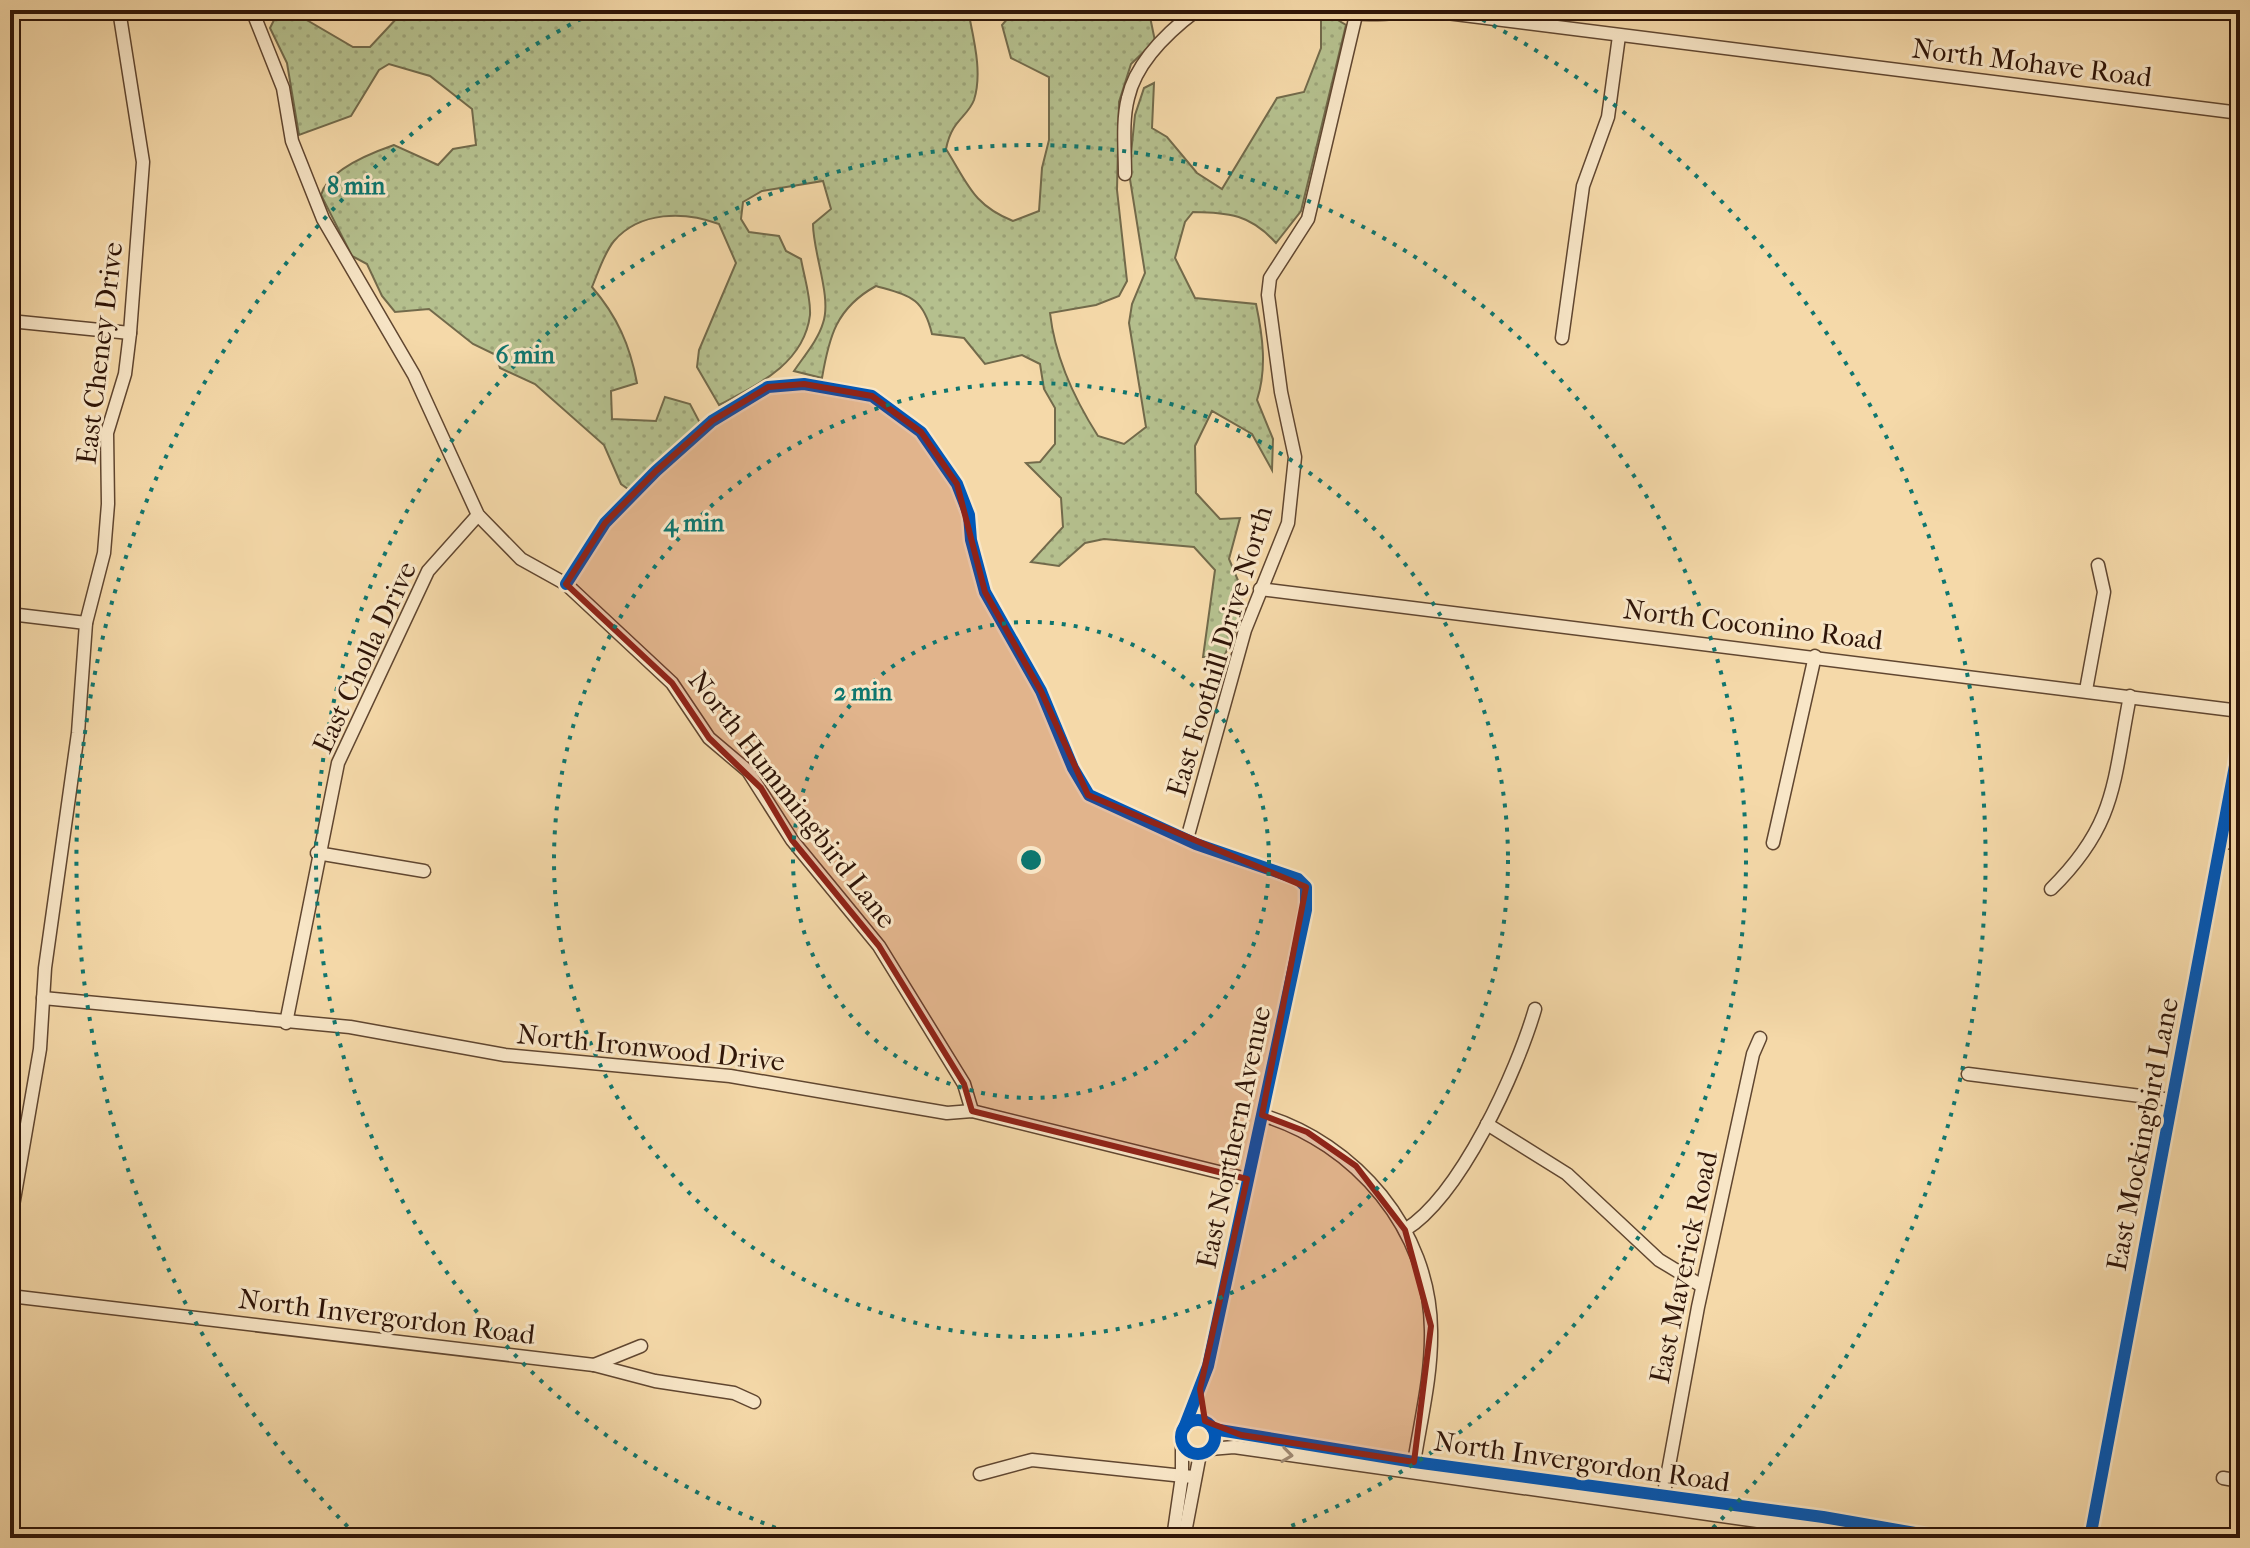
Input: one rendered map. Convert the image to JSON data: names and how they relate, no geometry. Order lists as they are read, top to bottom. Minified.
{"streets":{"street":["North Mohave Road","East Cheney Drive","North Coconino Road","East Foothill Drive North","East Cholla Drive","North Hummingbird Lane","North Ironwood Drive","East Mockingbird Lane","East Northern Avenue","East Maverick Road","North Invergordon Road"]},"crossings":[["North Mohave Road","East Foothill Drive North"],["East Cheney Drive","North Ironwood Drive"],["North Coconino Road","East Foothill Drive North"],["East Foothill Drive North","East Northern Avenue"],["East Cholla Drive","North Hummingbird Lane"],["East Cholla Drive","North Ironwood Drive"],["North Hummingbird Lane","North Ironwood Drive"],["North Ironwood Drive","East Northern Avenue"],["East Northern Avenue","North Invergordon Road"],["East Maverick Road","North Invergordon Road"]],"rings":["8 min","6 min","4 min","2 min"]}
